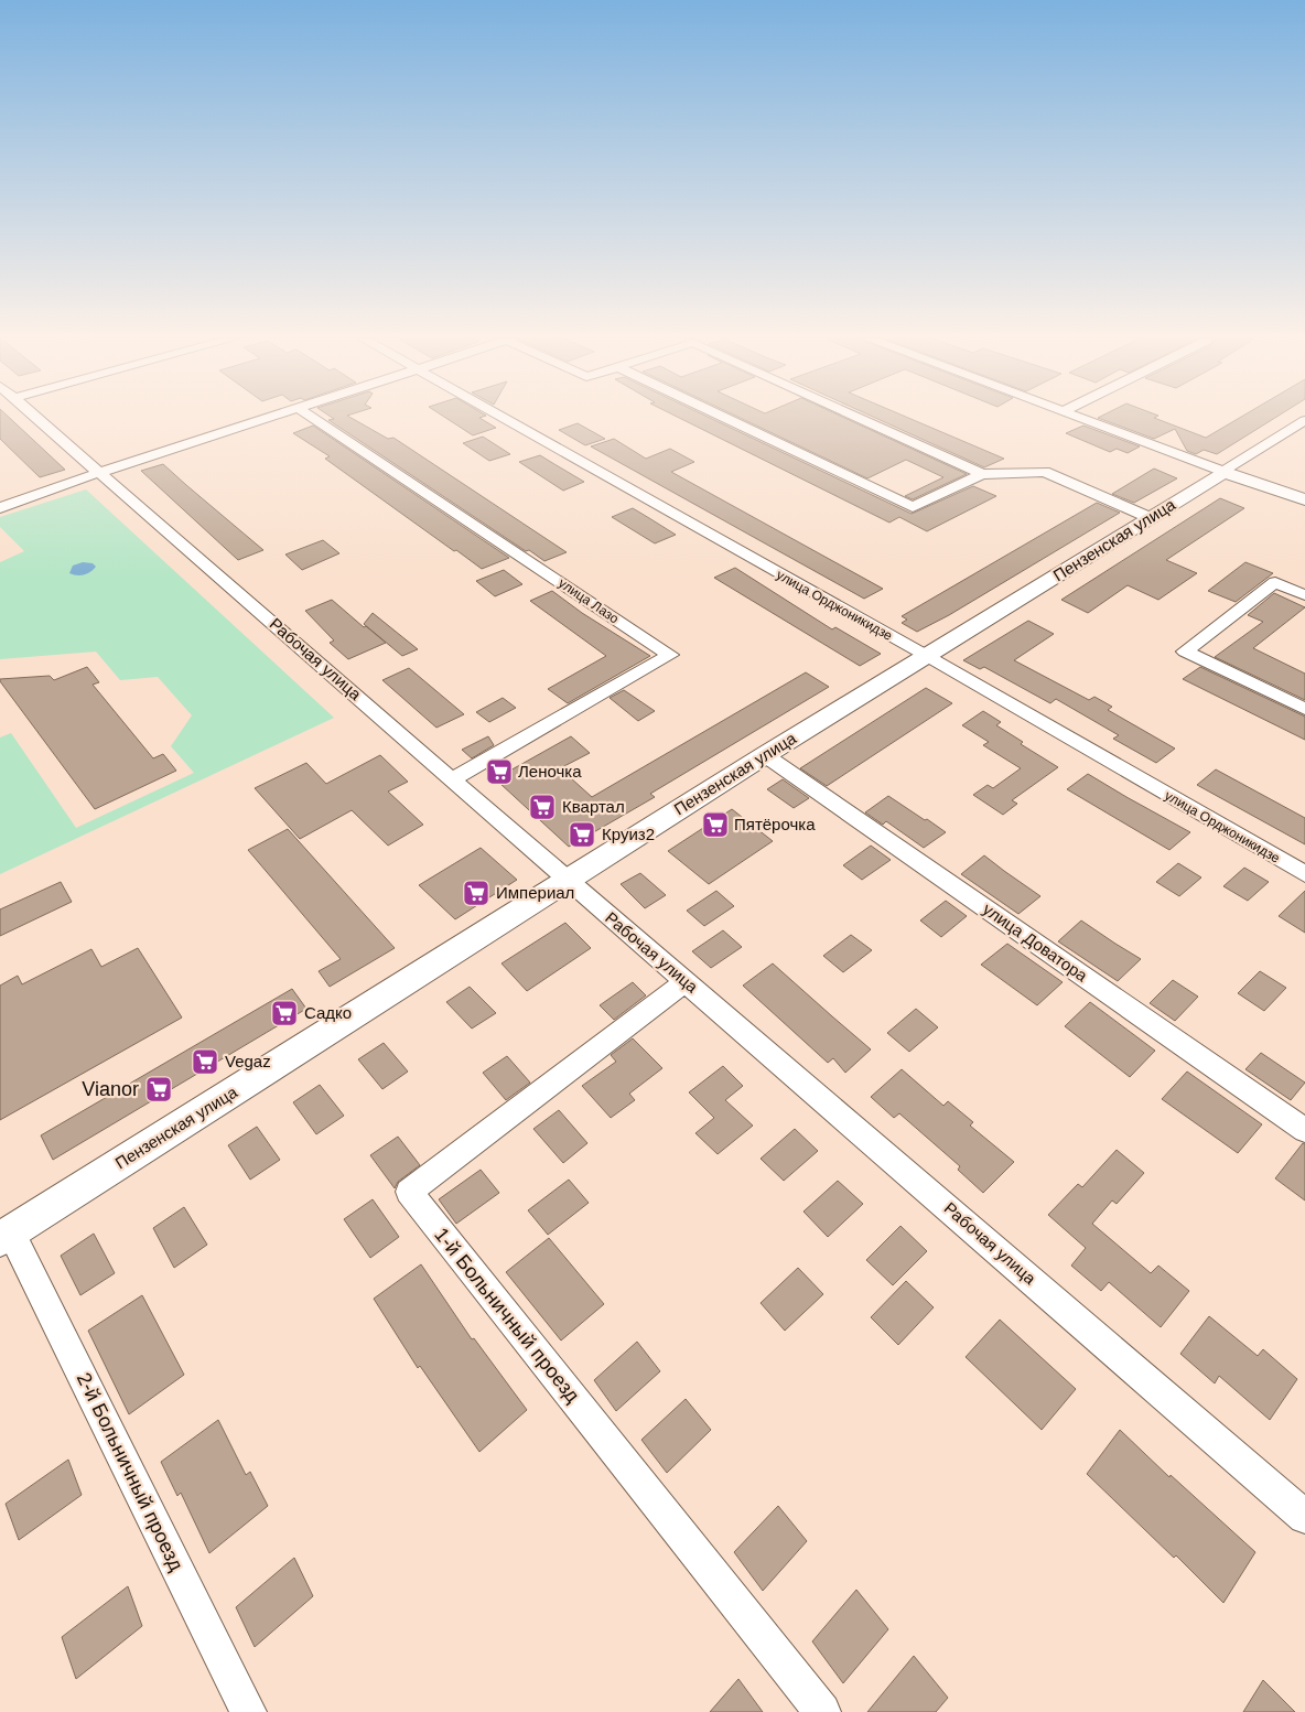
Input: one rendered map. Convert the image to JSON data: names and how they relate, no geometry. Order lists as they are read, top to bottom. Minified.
{"streets":{"street":["Пензенская улица","улица Лазо","улица Орджоникидзе","Рабочая улица","улица Доватора","1-й Больничный проезд","2-й Больничный проезд"]},"crossings":[["Пензенская улица","улица Орджоникидзе"],["Пензенская улица","Рабочая улица"],["Пензенская улица","улица Доватора"],["Пензенская улица","2-й Больничный проезд"],["улица Лазо","Рабочая улица"],["Рабочая улица","1-й Больничный проезд"]],"places":{"supermarket":["Леночка","Квартал","Пятёрочка","Круиз2","Империал","Садко","Vegaz","Vianor"]}}
